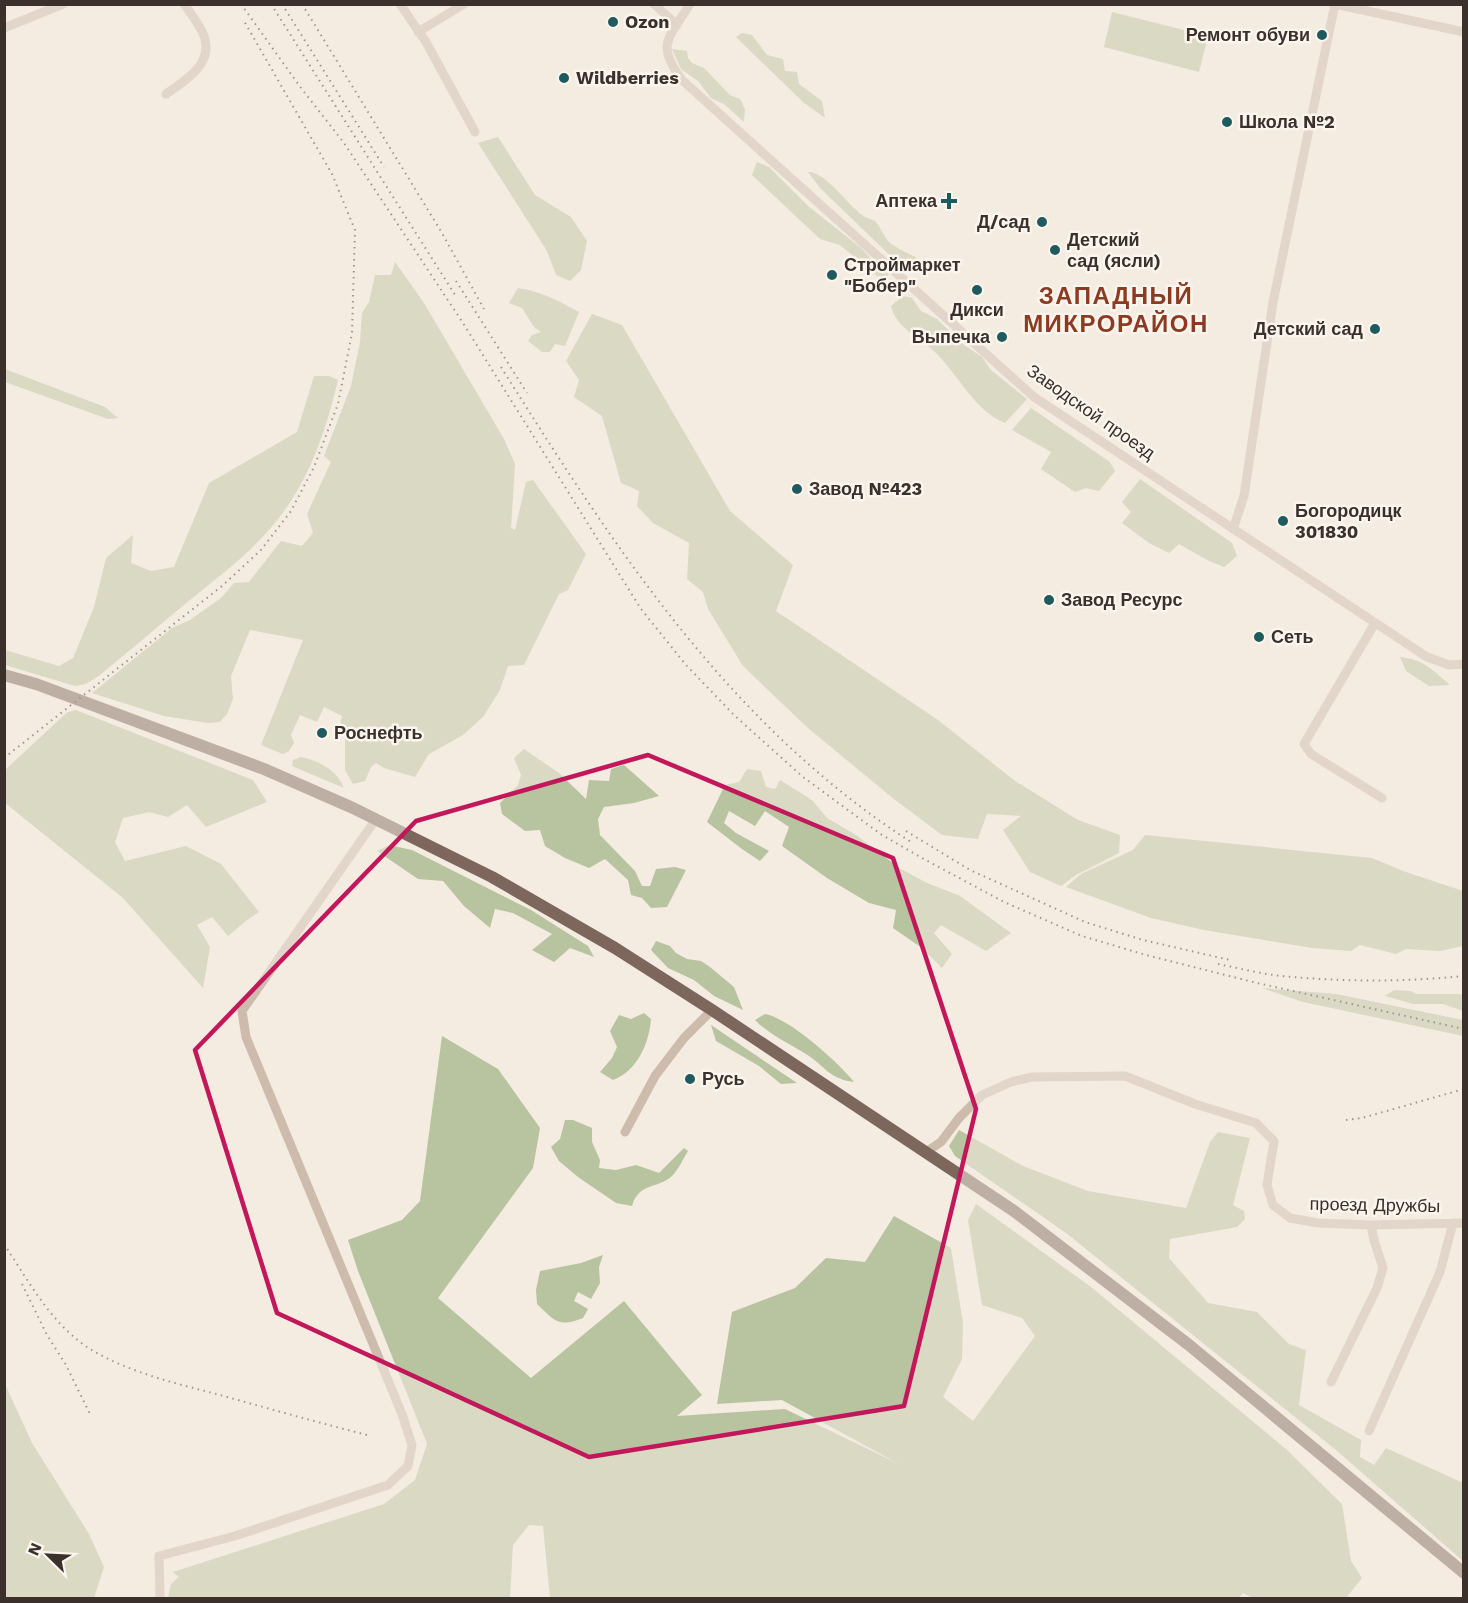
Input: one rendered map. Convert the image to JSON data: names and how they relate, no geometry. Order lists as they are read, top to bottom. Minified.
{"streets":{"street":["Заводской проезд","проезд Дружбы"]},"districts":["ЗАПАДНЫЙ МИКРОРАЙОН"],"places":{"other":["Ozon","Ремонт обуви","Wildberries","Школа №2","Д/сад","Детский сад (ясли)","Строймаркет \"Бобер\"","Дикси","Детский сад","Выпечка","Завод №423","Богородицк 301830","Завод Ресурс","Сеть","Роснефть","Русь"],"health":["Аптека"]},"north":"top left"}
